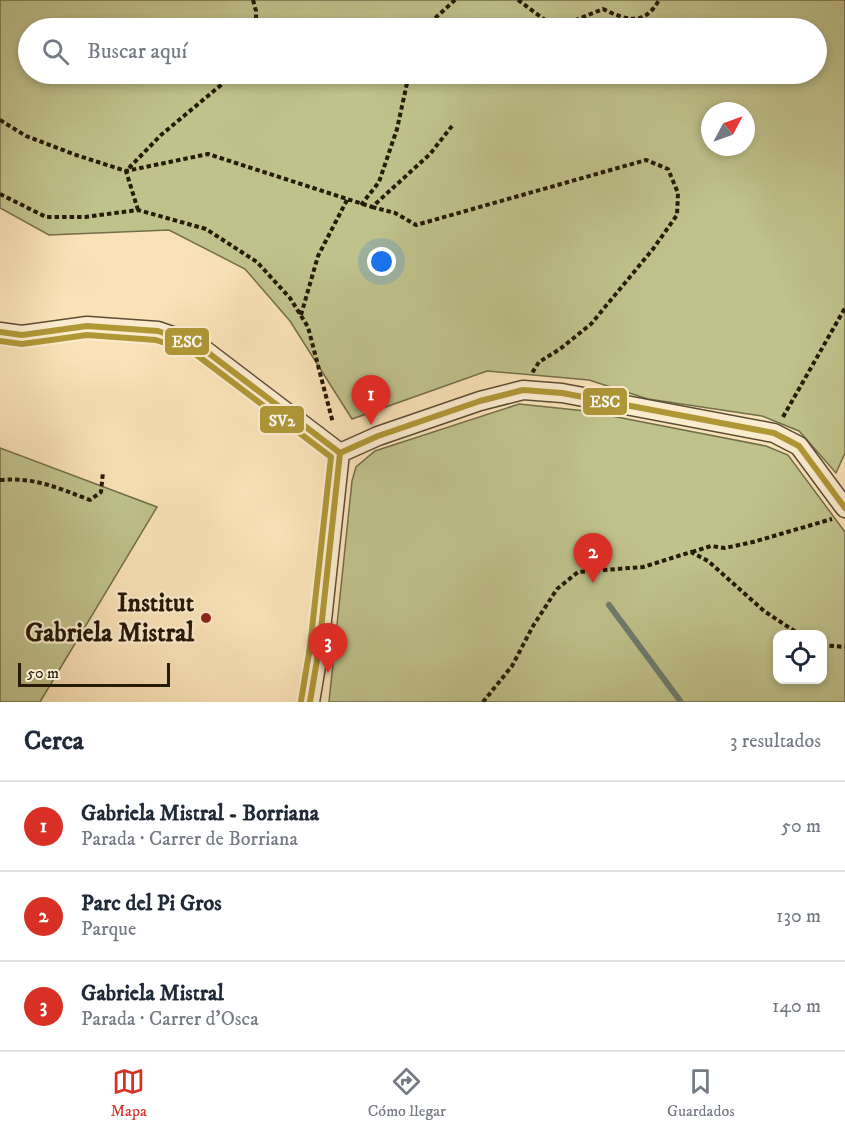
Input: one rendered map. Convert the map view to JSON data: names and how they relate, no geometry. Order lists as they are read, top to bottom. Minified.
{"places":["Institut Gabriela Mistral"],"lines":["transit line ESC","transit line SV2"],"scale_bar":"50 m","north":"top right","page":{"search":"Buscar aquí","pins":["1","2","3"],"scale":"50 m","heading":["Cerca","3 resultados"],"list":[{"mark":"1","name":"Gabriela Mistral - Borriana","note":"Parada · Carrer de Borriana","value":"50 m"},{"mark":"2","name":"Parc del Pi Gros","note":"Parque","value":"130 m"},{"mark":"3","name":"Gabriela Mistral","note":"Parada · Carrer d'Osca","value":"140 m"}],"nav":["Mapa","Cómo llegar","Guardados"]}}
